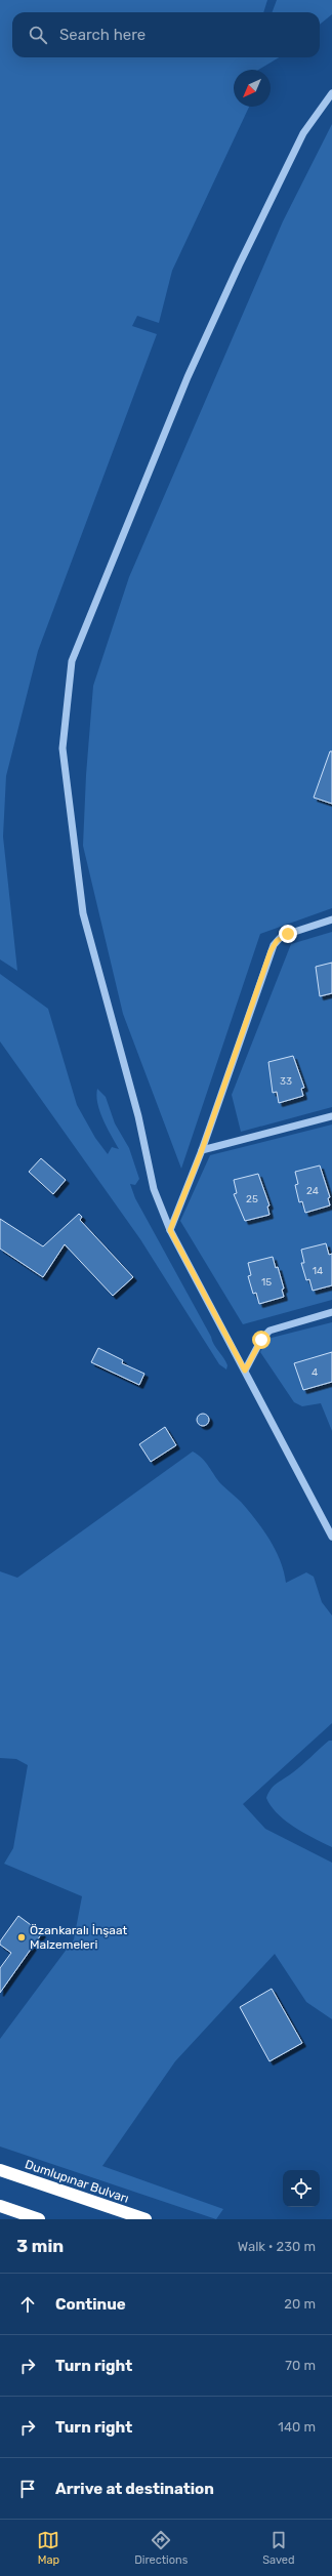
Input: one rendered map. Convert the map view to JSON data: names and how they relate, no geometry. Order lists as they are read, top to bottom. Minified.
{"streets":{"highway":["Dumlupınar Bulvarı"]},"places":["Özankaralı İnşaat Malzemeleri"],"house_numbers":["33","24","25","14","15","4"],"north":"bottom left","page":{"search":"Search here","heading":["3 min","Walk · 230 m"],"list":[["Continue","20 m"],["Turn right","70 m"],["Turn right","140 m"],"Arrive at destination"],"nav":["Map","Directions","Saved"]}}
